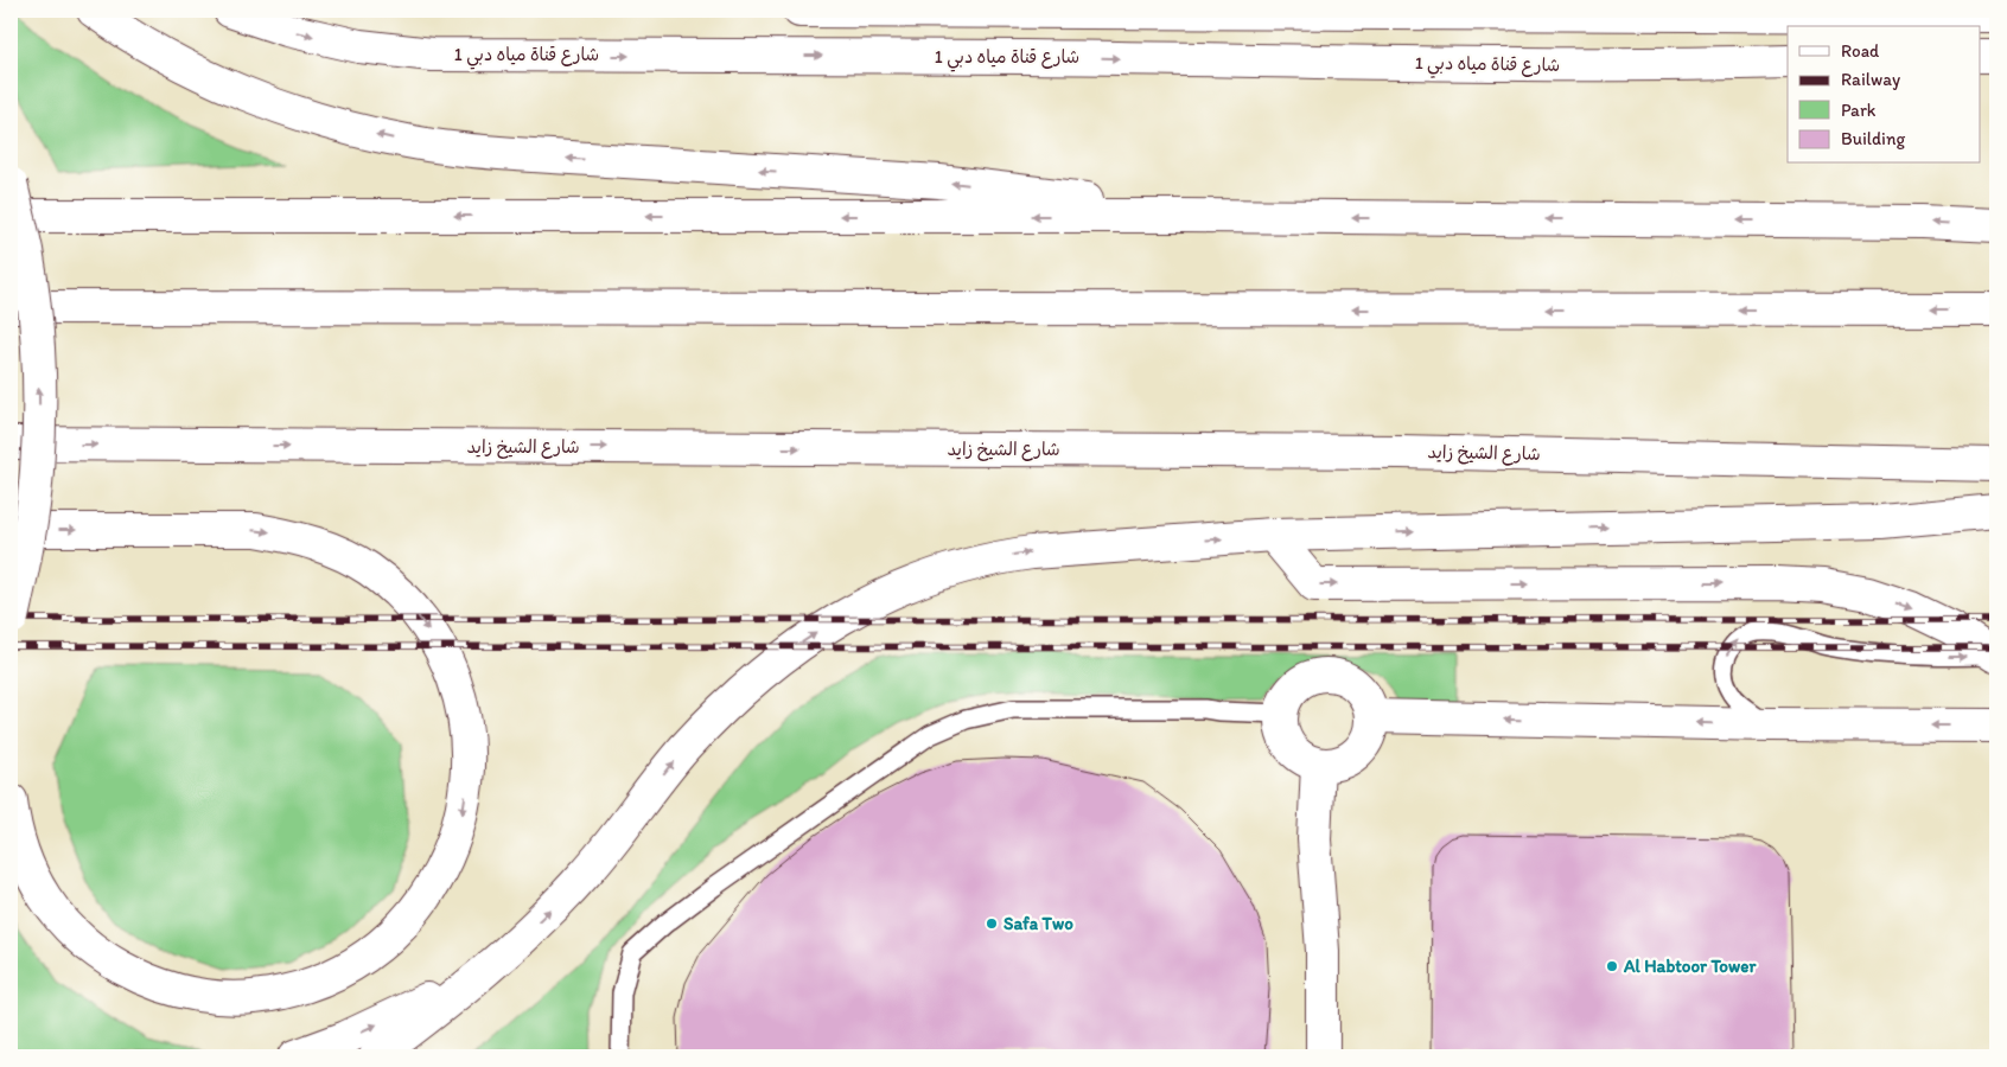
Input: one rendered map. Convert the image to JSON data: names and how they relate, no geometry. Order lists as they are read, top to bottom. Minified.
{"streets":{"main road":["شارع قناة مياه دبي 1","شارع الشيخ زايد"]},"places":["Safa Two","Al Habtoor Tower"],"legend":["Road","Railway","Park","Building"]}
